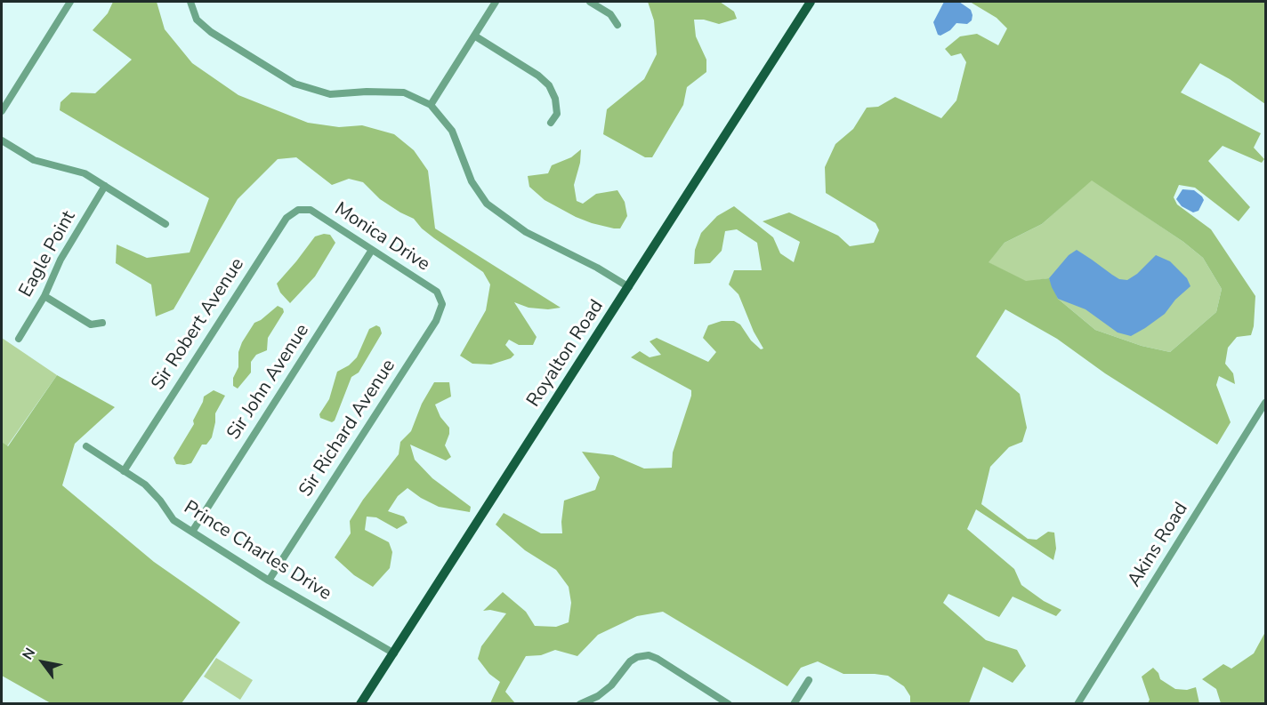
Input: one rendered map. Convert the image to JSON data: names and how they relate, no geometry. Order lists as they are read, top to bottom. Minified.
{"streets":{"main road":["Royalton Road"],"street":["Monica Drive","Eagle Point","Sir Robert Avenue","Sir John Avenue","Sir Richard Avenue","Akins Road","Prince Charles Drive"]},"crossings":[["Monica Drive","Sir Robert Avenue"],["Monica Drive","Sir John Avenue"],["Monica Drive","Sir Richard Avenue"],["Sir Robert Avenue","Prince Charles Drive"],["Royalton Road","Prince Charles Drive"],["Sir John Avenue","Prince Charles Drive"],["Sir Richard Avenue","Prince Charles Drive"]],"north":"top left"}
